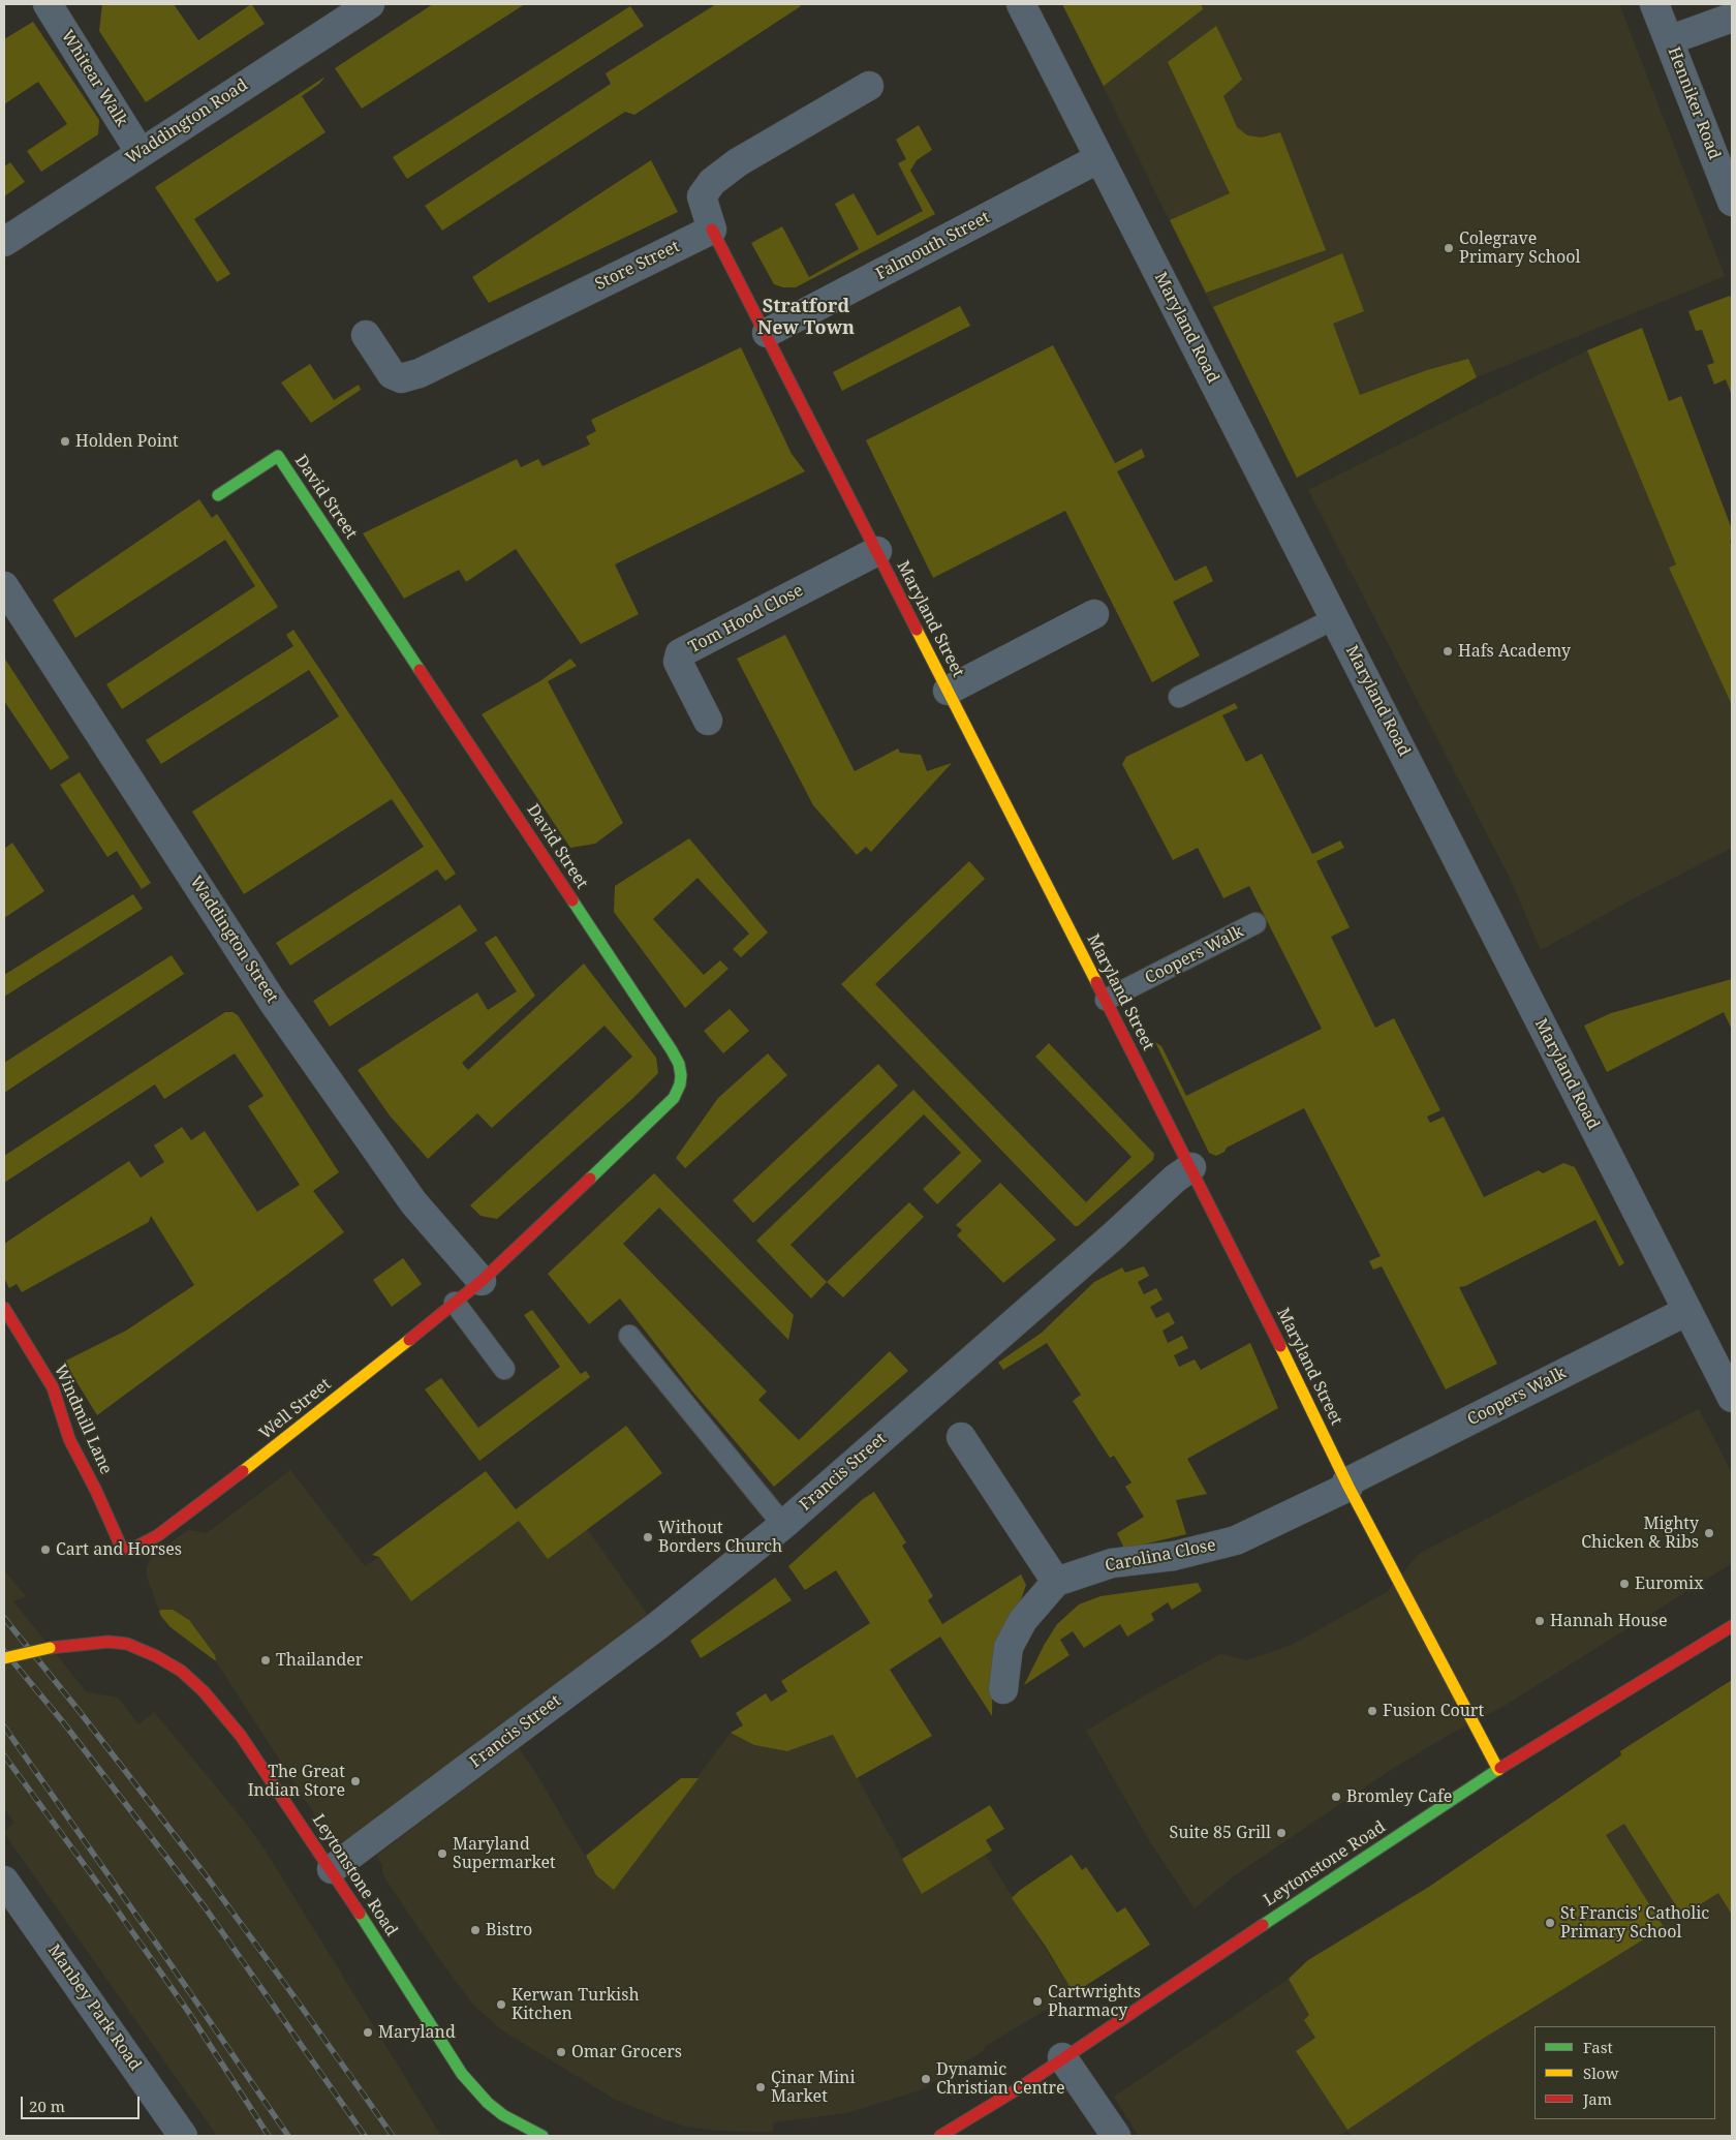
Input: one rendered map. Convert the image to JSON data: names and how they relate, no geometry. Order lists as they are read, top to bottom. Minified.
{"streets":{"street":["Whitear Walk","Henniker Road","Waddington Road","Falmouth Street","Store Street","Maryland Road","David Street","Tom Hood Close","Maryland Street","Waddington Street","Coopers Walk","Well Street","Windmill Lane","Francis Street","Carolina Close","Leytonstone Road","Manbey Park Road"]},"crossings":[["Whitear Walk","Waddington Road"],["Falmouth Street","Maryland Road"],["Falmouth Street","Maryland Street"],["Store Street","Maryland Street"],["Maryland Road","Coopers Walk"],["David Street","Waddington Street"],["David Street","Well Street"],["Tom Hood Close","Maryland Street"],["Maryland Street","Coopers Walk"],["Maryland Street","Francis Street"],["Maryland Street","Carolina Close"],["Maryland Street","Leytonstone Road"],["Waddington Street","Well Street"],["Coopers Walk","Carolina Close"],["Well Street","Windmill Lane"],["Francis Street","Leytonstone Road"]],"districts":["Stratford New Town"],"places":["Colegrave Primary School","Holden Point","Hafs Academy","Mighty Chicken & Ribs","Without Borders Church","Cart and Horses","Euromix","Hannah House","Thailander","Fusion Court","The Great Indian Store","Bromley Cafe","Suite 85 Grill","Maryland Supermarket","St Francis' Catholic Primary School","Bistro","Cartwrights Pharmacy","Kerwan Turkish Kitchen","Maryland","Omar Grocers","Dynamic Christian Centre","Çinar Mini Market"],"legend":["Fast","Slow","Jam"],"scale_bar":"20 m"}
